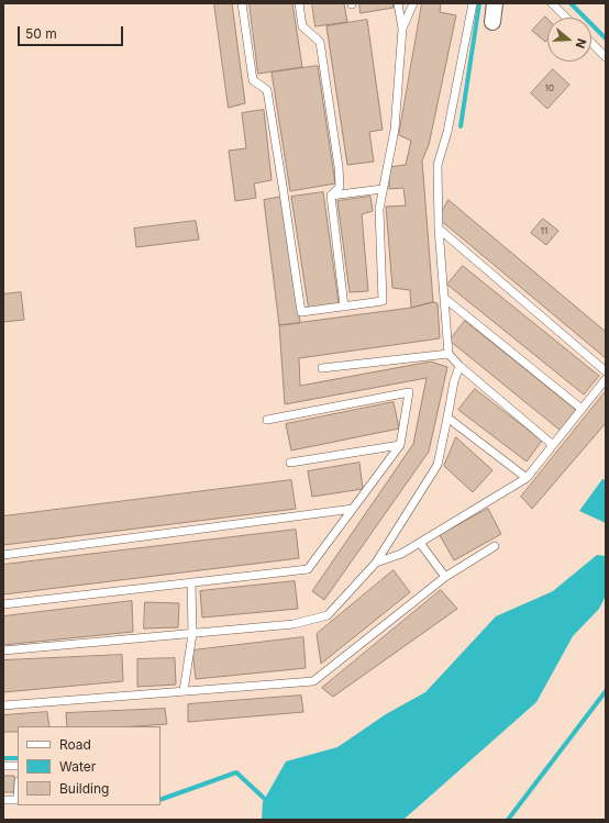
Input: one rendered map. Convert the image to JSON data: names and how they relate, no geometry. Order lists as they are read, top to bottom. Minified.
{"house_numbers":["10","11"],"legend":["Road","Water","Building"],"scale_bar":"50 m","north":"right"}
